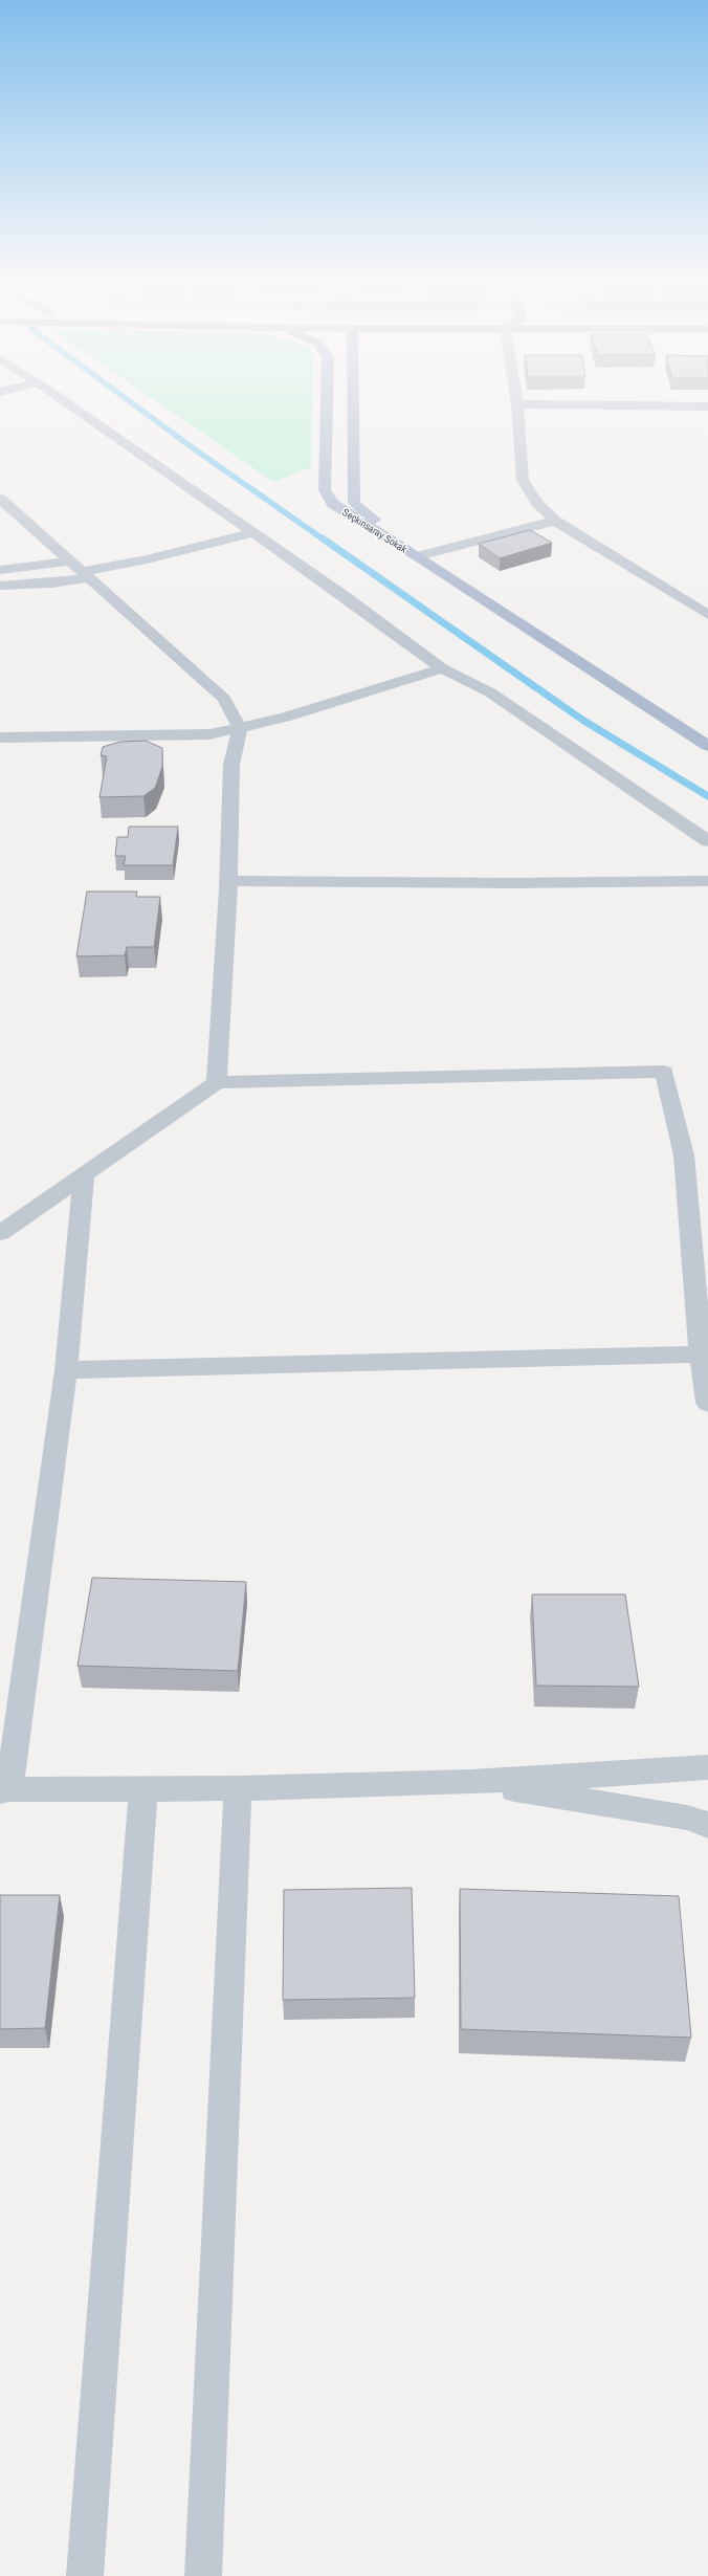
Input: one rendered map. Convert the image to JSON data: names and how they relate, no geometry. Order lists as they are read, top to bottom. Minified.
{"streets":{"main road":["Seçkinsaray Sokak"]}}
